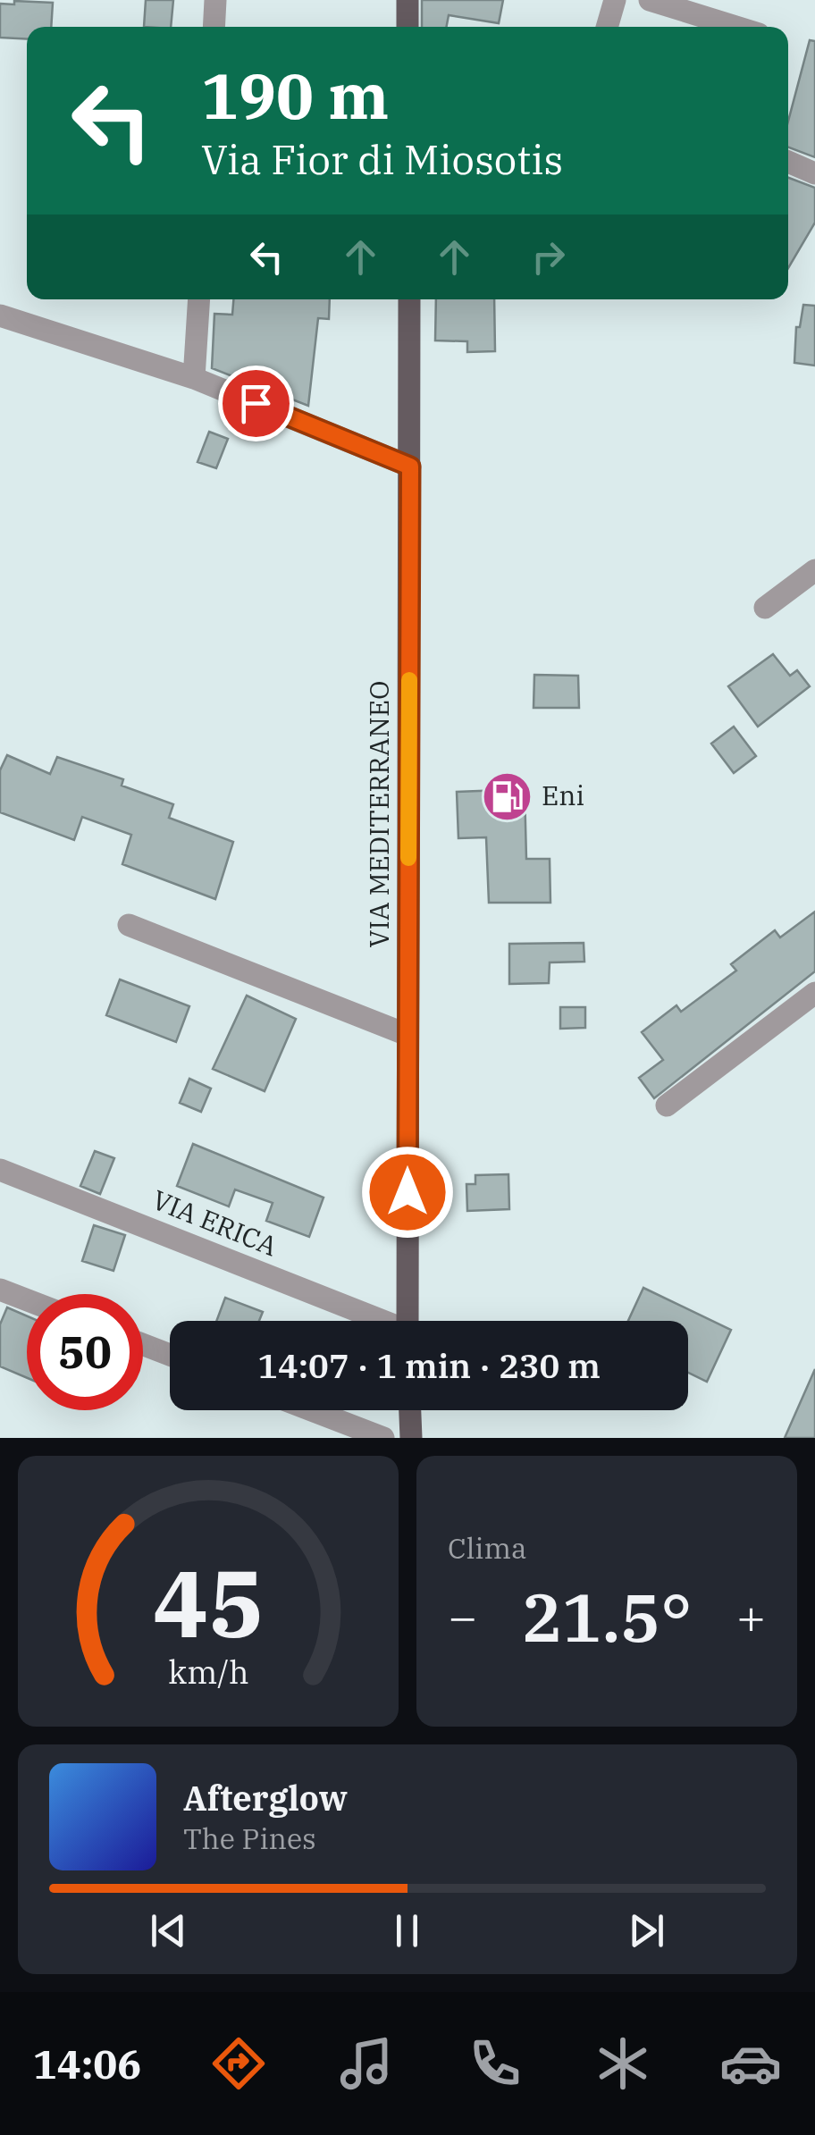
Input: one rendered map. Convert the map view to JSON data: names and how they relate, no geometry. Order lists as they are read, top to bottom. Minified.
{"streets":{"main road":["VIA MEDITERRANEO"],"street":["VIA ERICA"]},"places":{"fuel station":["Eni"]},"page":{"turn":["190 m","Via Fior di Miosotis"],"limit":"50","trip":"14:07 · 1 min · 230 m","tile":"Clima","heat":["−","21.5°","+"],"song":["Afterglow","The Pines"],"tabs":"14:06","gauge":["45","km/h"]}}
